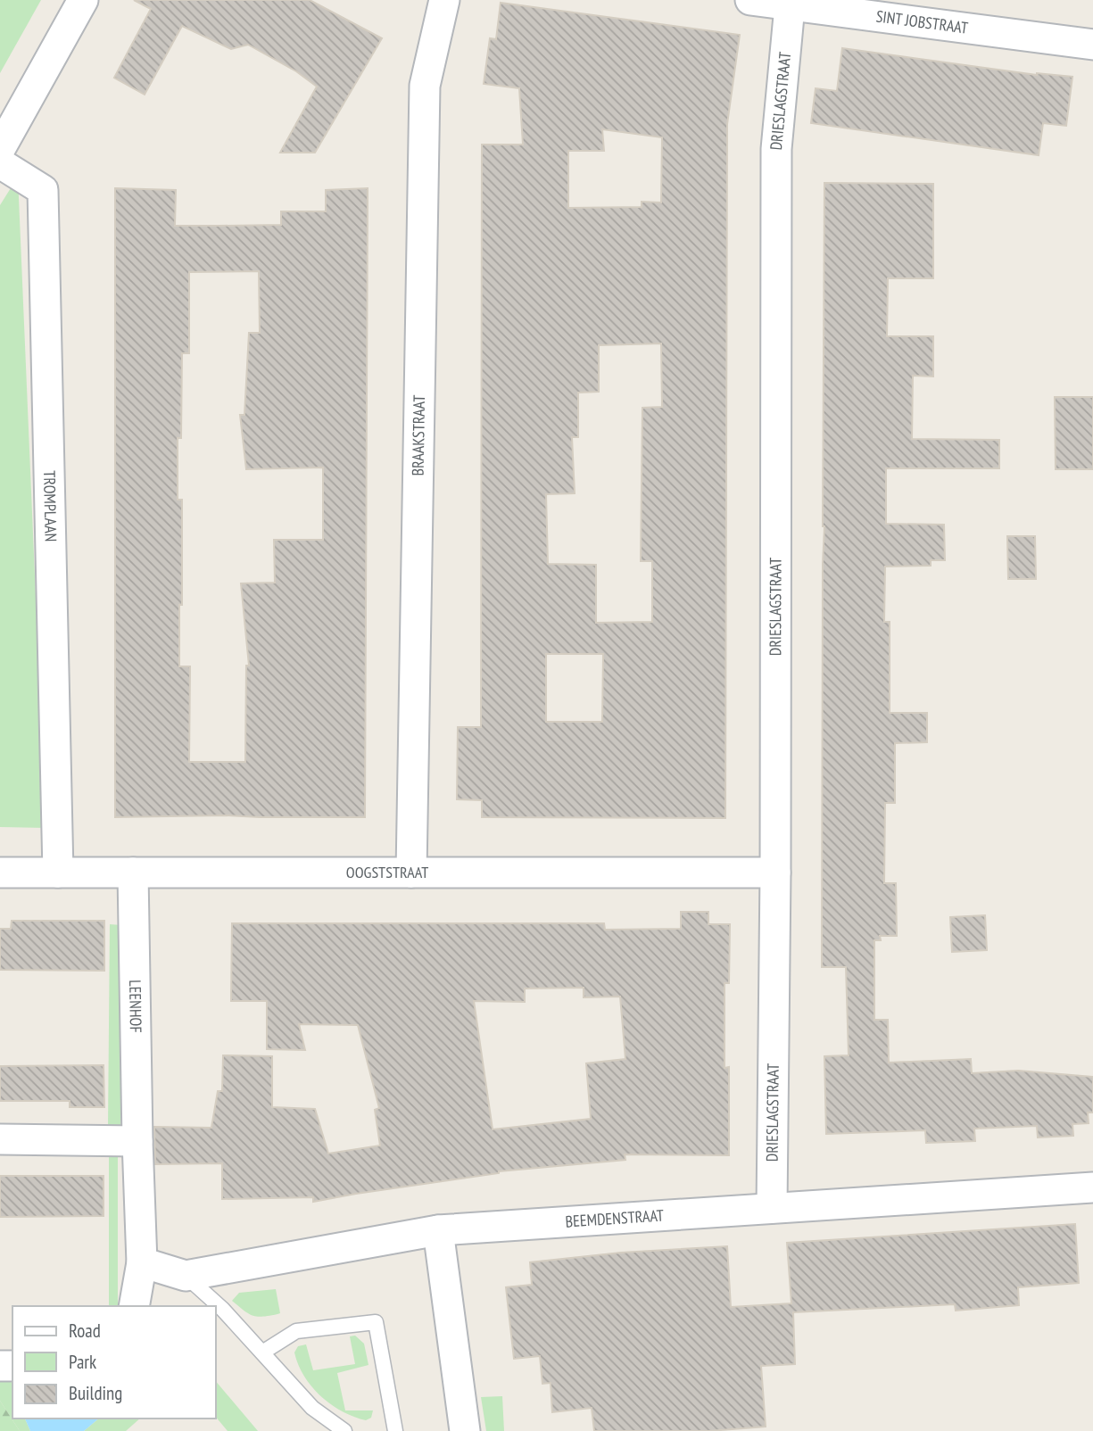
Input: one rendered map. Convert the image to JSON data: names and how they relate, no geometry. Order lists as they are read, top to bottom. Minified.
{"streets":{"street":["SINT JOBSTRAAT","DRIESLAGSTRAAT","BRAAKSTRAAT","TROMPLAAN","OOGSTSTRAAT","LEENHOF","BEEMDENSTRAAT"]},"crossings":[["SINT JOBSTRAAT","DRIESLAGSTRAAT"],["DRIESLAGSTRAAT","OOGSTSTRAAT"],["DRIESLAGSTRAAT","BEEMDENSTRAAT"],["BRAAKSTRAAT","OOGSTSTRAAT"],["TROMPLAAN","OOGSTSTRAAT"],["OOGSTSTRAAT","LEENHOF"],["LEENHOF","BEEMDENSTRAAT"]],"legend":["Road","Park","Building"]}
